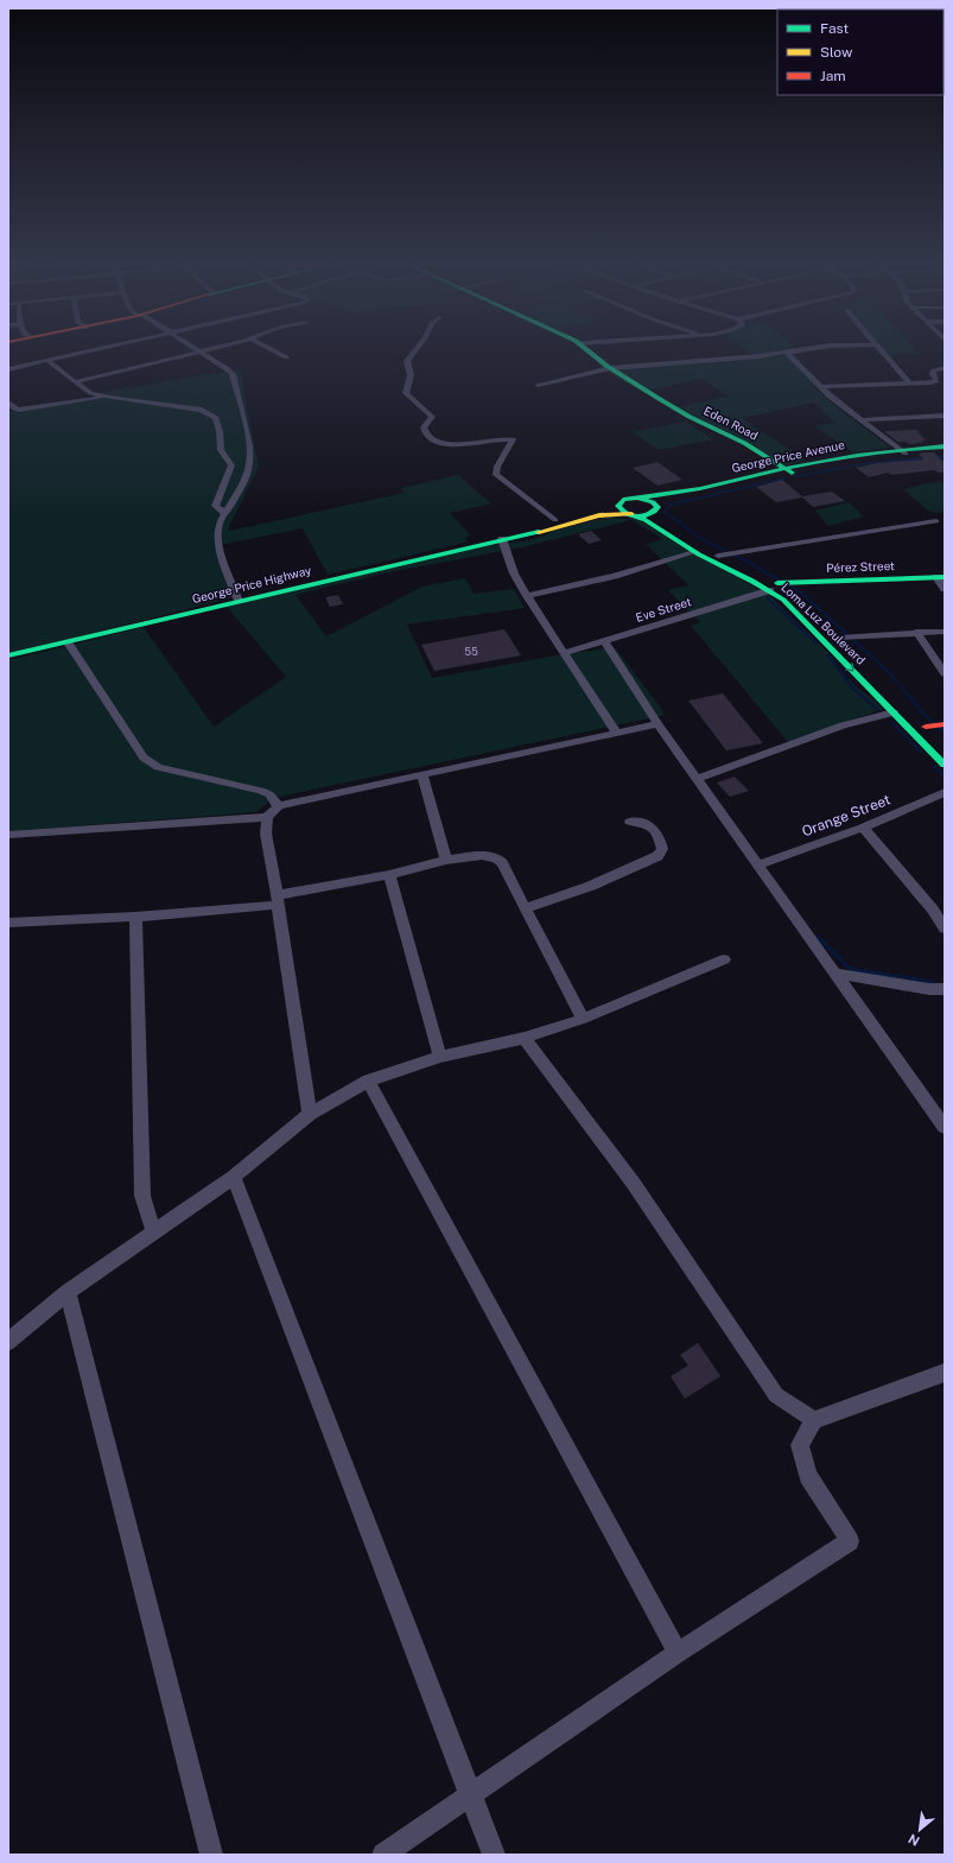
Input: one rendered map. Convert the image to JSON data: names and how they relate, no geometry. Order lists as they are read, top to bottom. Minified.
{"streets":{"main road":["Eden Road","George Price Avenue","Pérez Street","George Price Highway","Loma Luz Boulevard"],"street":["Eve Street","Orange Street"]},"crossings":[["Eden Road","George Price Avenue"],["George Price Avenue","George Price Highway"],["George Price Avenue","Loma Luz Boulevard"],["Pérez Street","Eve Street"],["Pérez Street","Loma Luz Boulevard"],["George Price Highway","Loma Luz Boulevard"],["Eve Street","Loma Luz Boulevard"]],"house_numbers":["55"],"legend":["Fast","Slow","Jam"],"north":"bottom left"}
